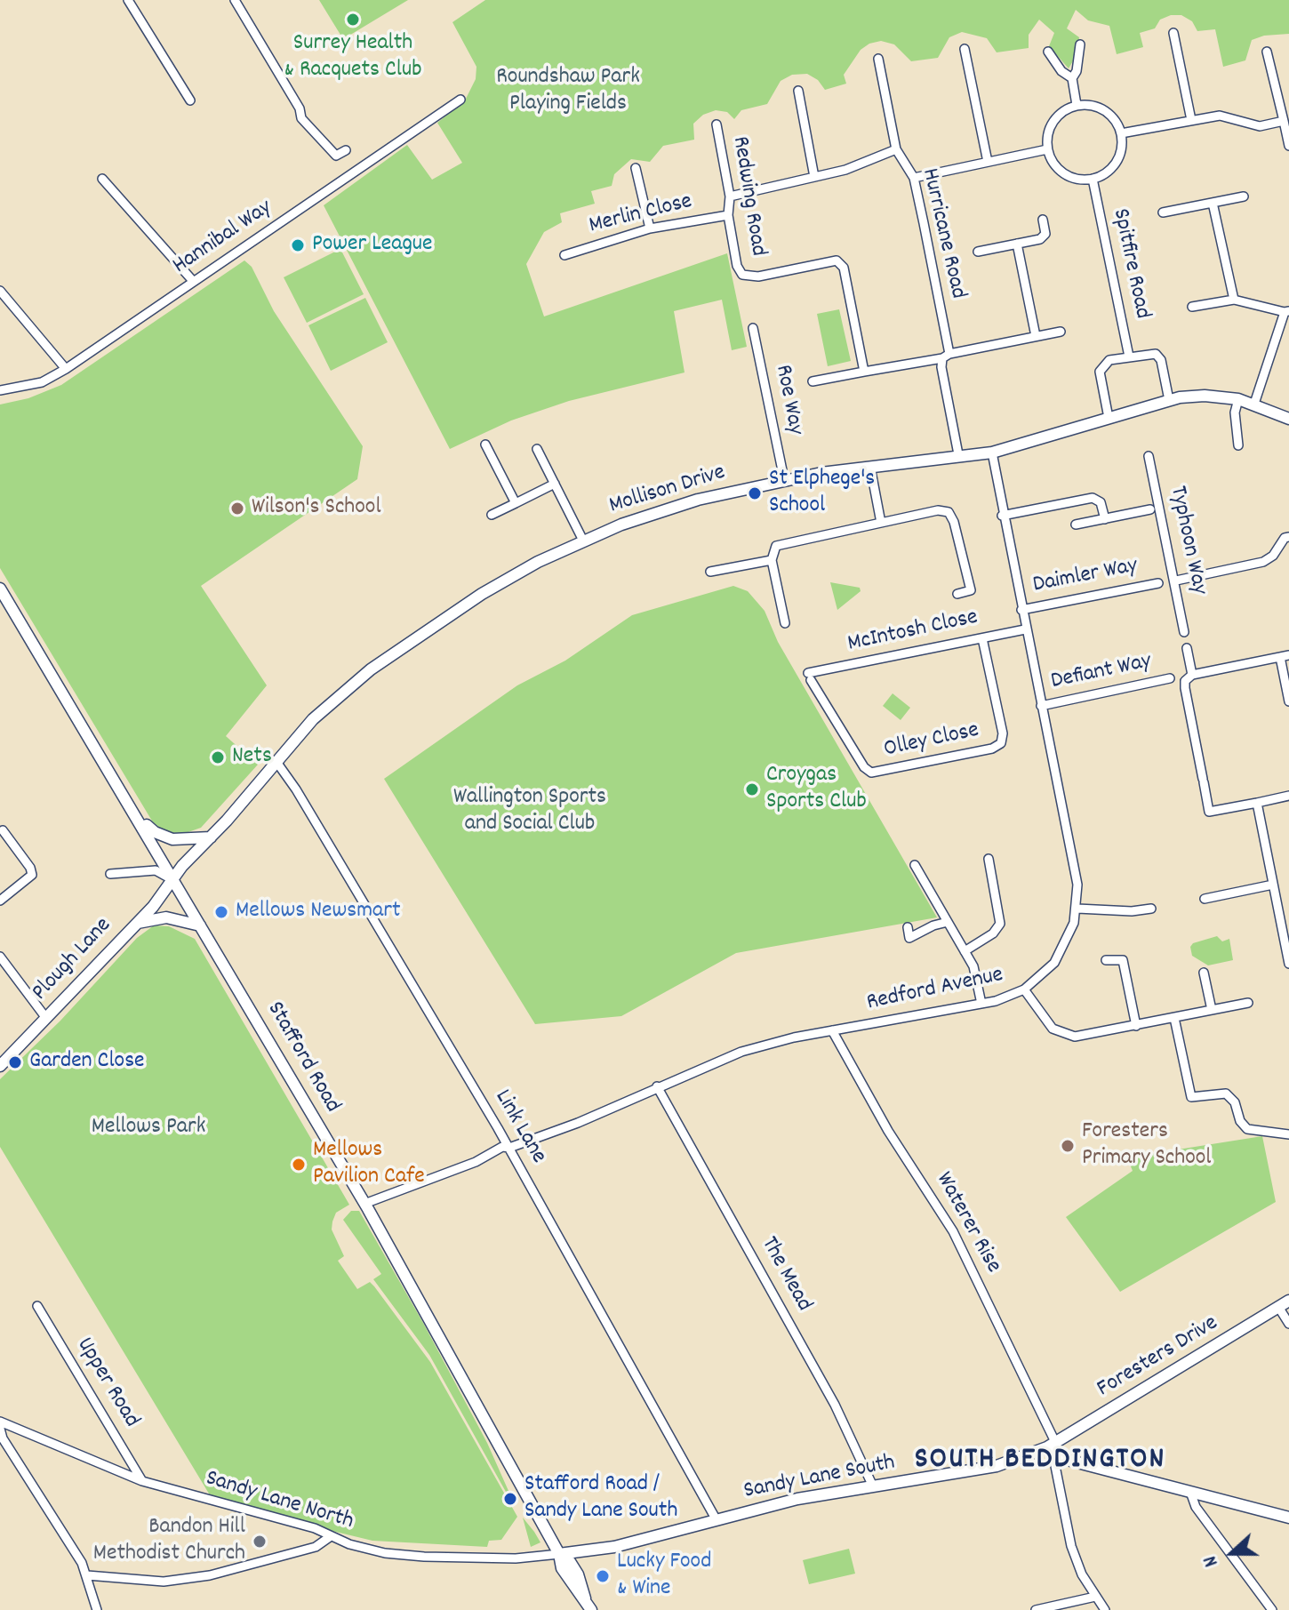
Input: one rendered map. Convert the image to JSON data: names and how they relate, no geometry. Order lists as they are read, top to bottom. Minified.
{"streets":{"main road":["Mollison Drive","Plough Lane","Stafford Road","Foresters Drive","Sandy Lane South"],"street":["Redwing Road","Merlin Close","Hurricane Road","Hannibal Way","Spitfire Road","Roe Way","Typhoon Way","Daimler Way","McIntosh Close","Defiant Way","Olley Close","Redford Avenue","Link Lane","Waterer Rise","The Mead","Upper Road","Sandy Lane North"]},"crossings":[["Redwing Road","Merlin Close"],["Redwing Road","Hurricane Road"],["Hurricane Road","Mollison Drive"],["Spitfire Road","Mollison Drive"],["Roe Way","Mollison Drive"],["Mollison Drive","Plough Lane"],["Mollison Drive","Redford Avenue"],["Mollison Drive","Stafford Road"],["Mollison Drive","Link Lane"],["Daimler Way","Redford Avenue"],["McIntosh Close","Olley Close"],["McIntosh Close","Redford Avenue"],["Defiant Way","Redford Avenue"],["Plough Lane","Stafford Road"],["Redford Avenue","Stafford Road"],["Redford Avenue","Link Lane"],["Redford Avenue","Waterer Rise"],["Redford Avenue","The Mead"],["Stafford Road","Sandy Lane South"],["Stafford Road","Sandy Lane North"],["Link Lane","Sandy Lane South"],["Waterer Rise","Foresters Drive"],["Waterer Rise","Sandy Lane South"],["The Mead","Sandy Lane South"],["Foresters Drive","Sandy Lane South"],["Upper Road","Sandy Lane North"],["Sandy Lane South","Sandy Lane North"]],"districts":["SOUTH BEDDINGTON"],"parks":["Roundshaw Park Playing Fields","Wallington Sports and Social Club","Mellows Park"],"places":["Surrey Health & Racquets Club","Power League","St Elphege's School","Wilson's School","Nets","Croygas Sports Club","Mellows Newsmart","Garden Close","Foresters Primary School","Mellows Pavilion Cafe","Stafford Road / Sandy Lane South","Bandon Hill Methodist Church","Lucky Food & Wine"],"north":"left"}
